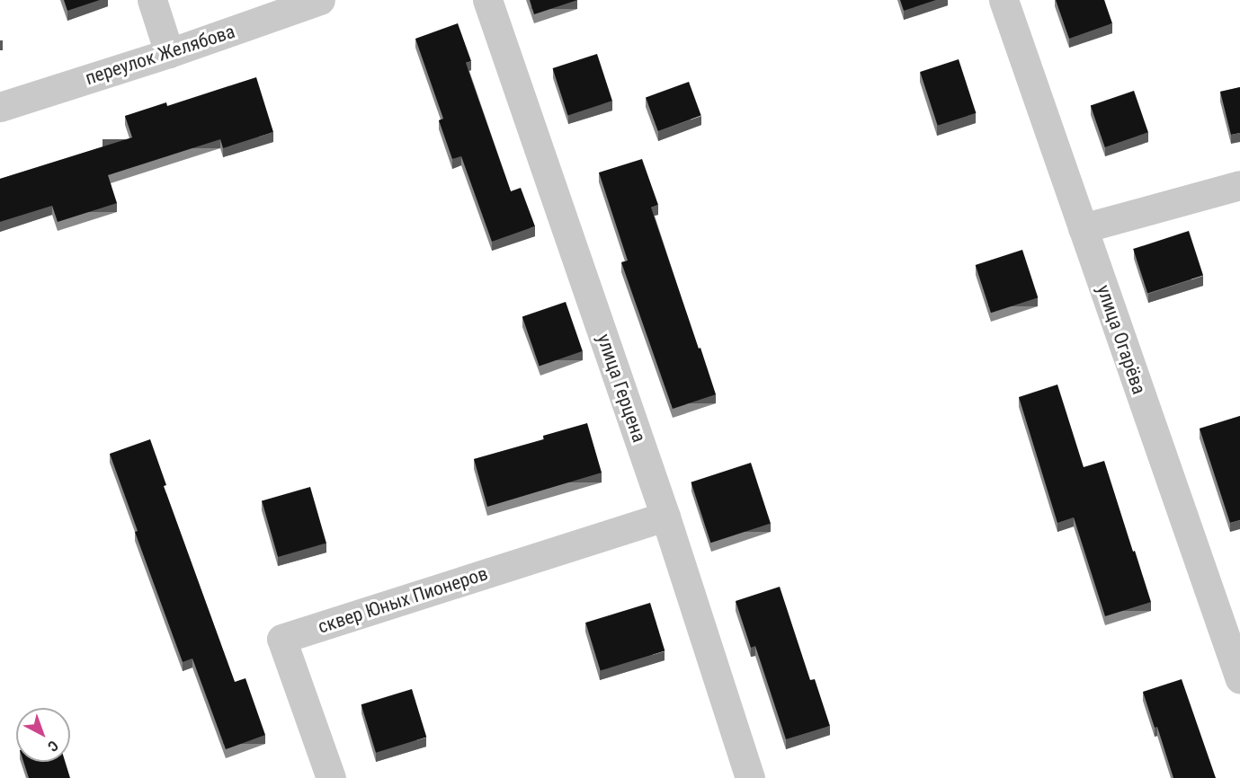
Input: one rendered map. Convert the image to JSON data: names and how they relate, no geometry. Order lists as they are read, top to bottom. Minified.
{"streets":{"street":["переулок Желябова","улица Огарёва","улица Герцена","сквер Юных Пионеров"]},"crossings":[["улица Герцена","сквер Юных Пионеров"]],"north":"bottom right"}
